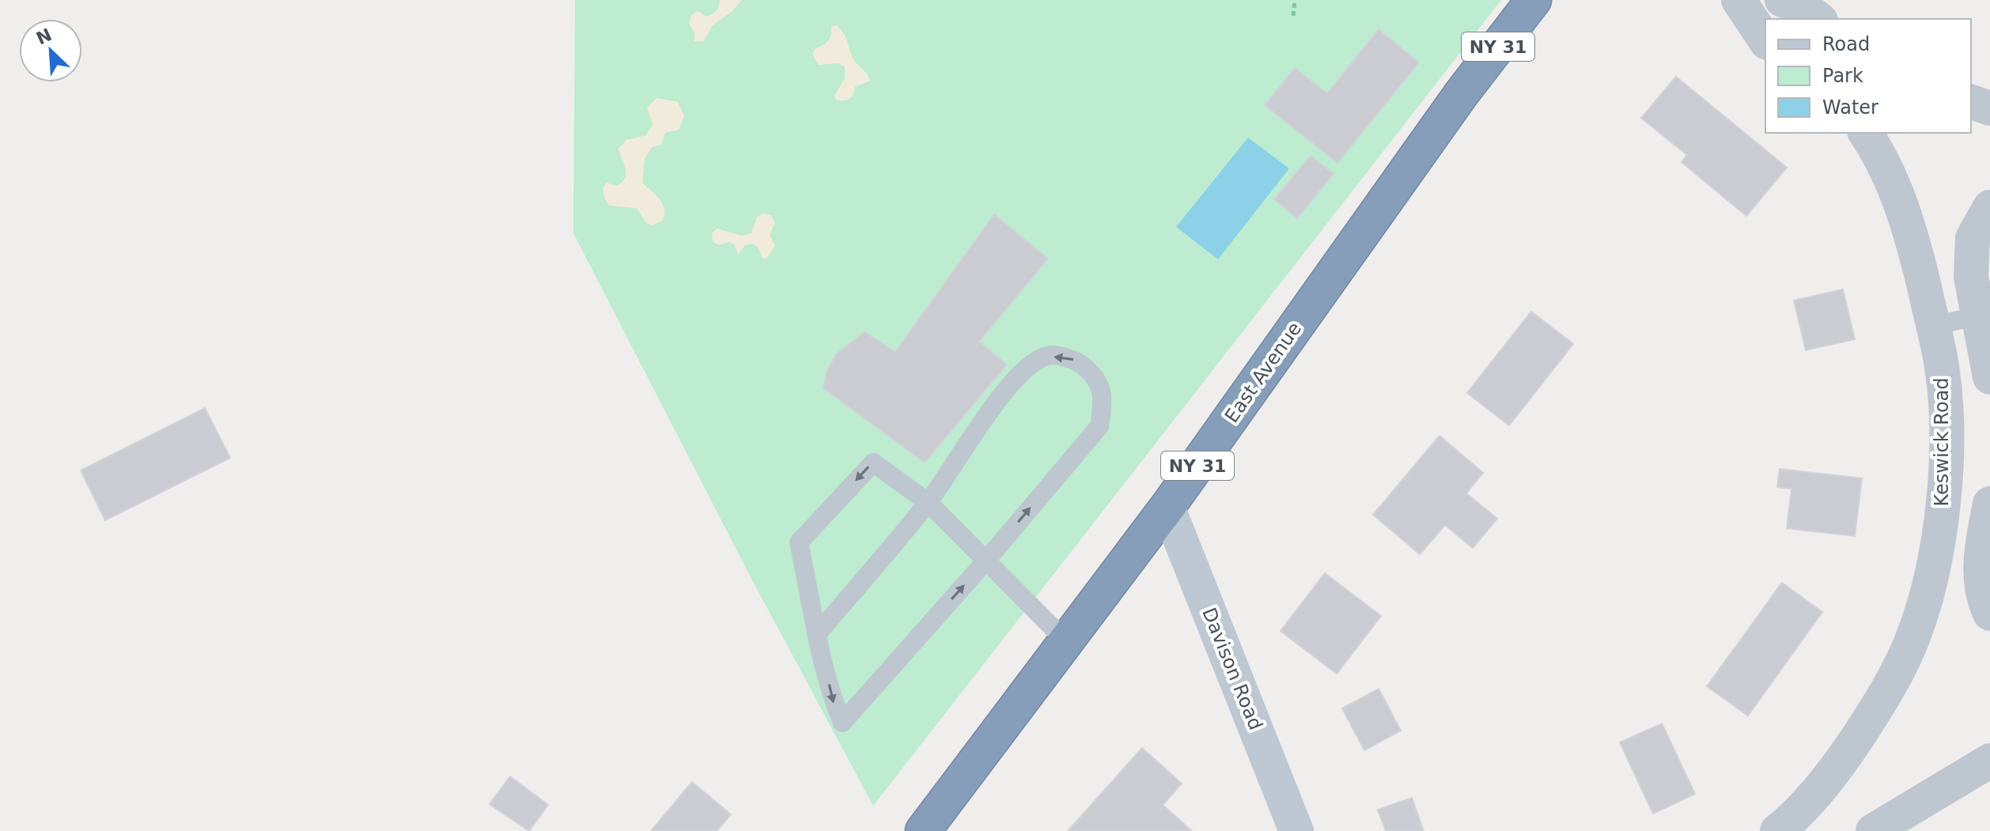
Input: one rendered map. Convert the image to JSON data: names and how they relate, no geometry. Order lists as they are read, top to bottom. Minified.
{"streets":{"highway":["NY 31","East Avenue"],"street":["Keswick Road","Davison Road"]},"crossings":[["East Avenue","Davison Road"]],"legend":["Road","Park","Water"],"north":"top left"}
